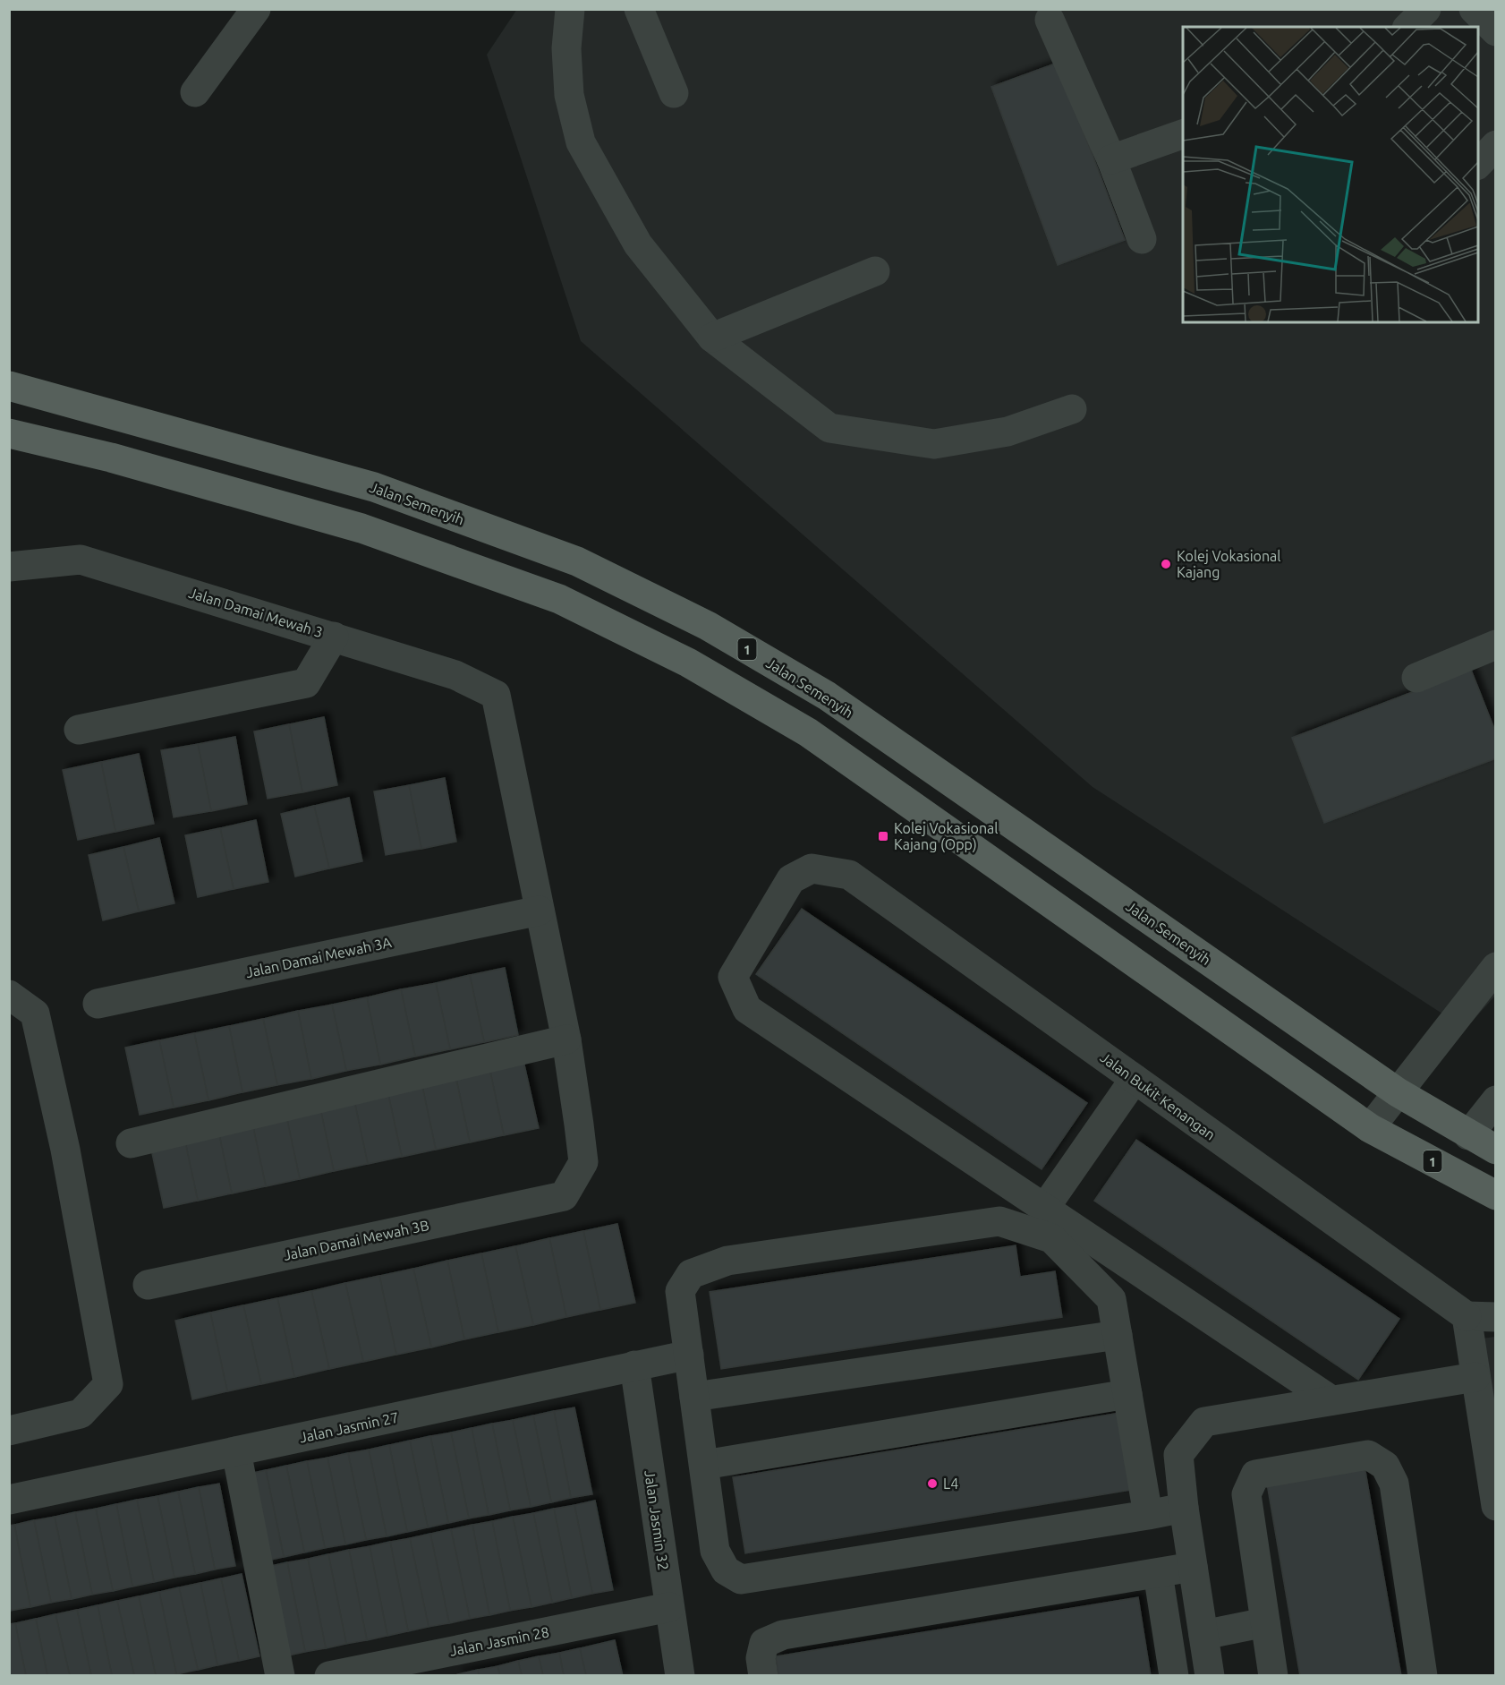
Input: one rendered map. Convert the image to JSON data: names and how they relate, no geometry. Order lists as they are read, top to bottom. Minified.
{"streets":{"main road":["Jalan Semenyih","1"],"street":["Jalan Damai Mewah 3","Jalan Damai Mewah 3A","Jalan Bukit Kenangan","Jalan Damai Mewah 3B","Jalan Jasmin 27","Jalan Jasmin 32","Jalan Jasmin 28"]},"crossings":[["Jalan Damai Mewah 3","Jalan Damai Mewah 3A"],["Jalan Jasmin 27","Jalan Jasmin 32"],["Jalan Jasmin 32","Jalan Jasmin 28"]],"places":{"other":["Kolej Vokasional Kajang","L4"],"transit":["Kolej Vokasional Kajang (Opp)"]}}
